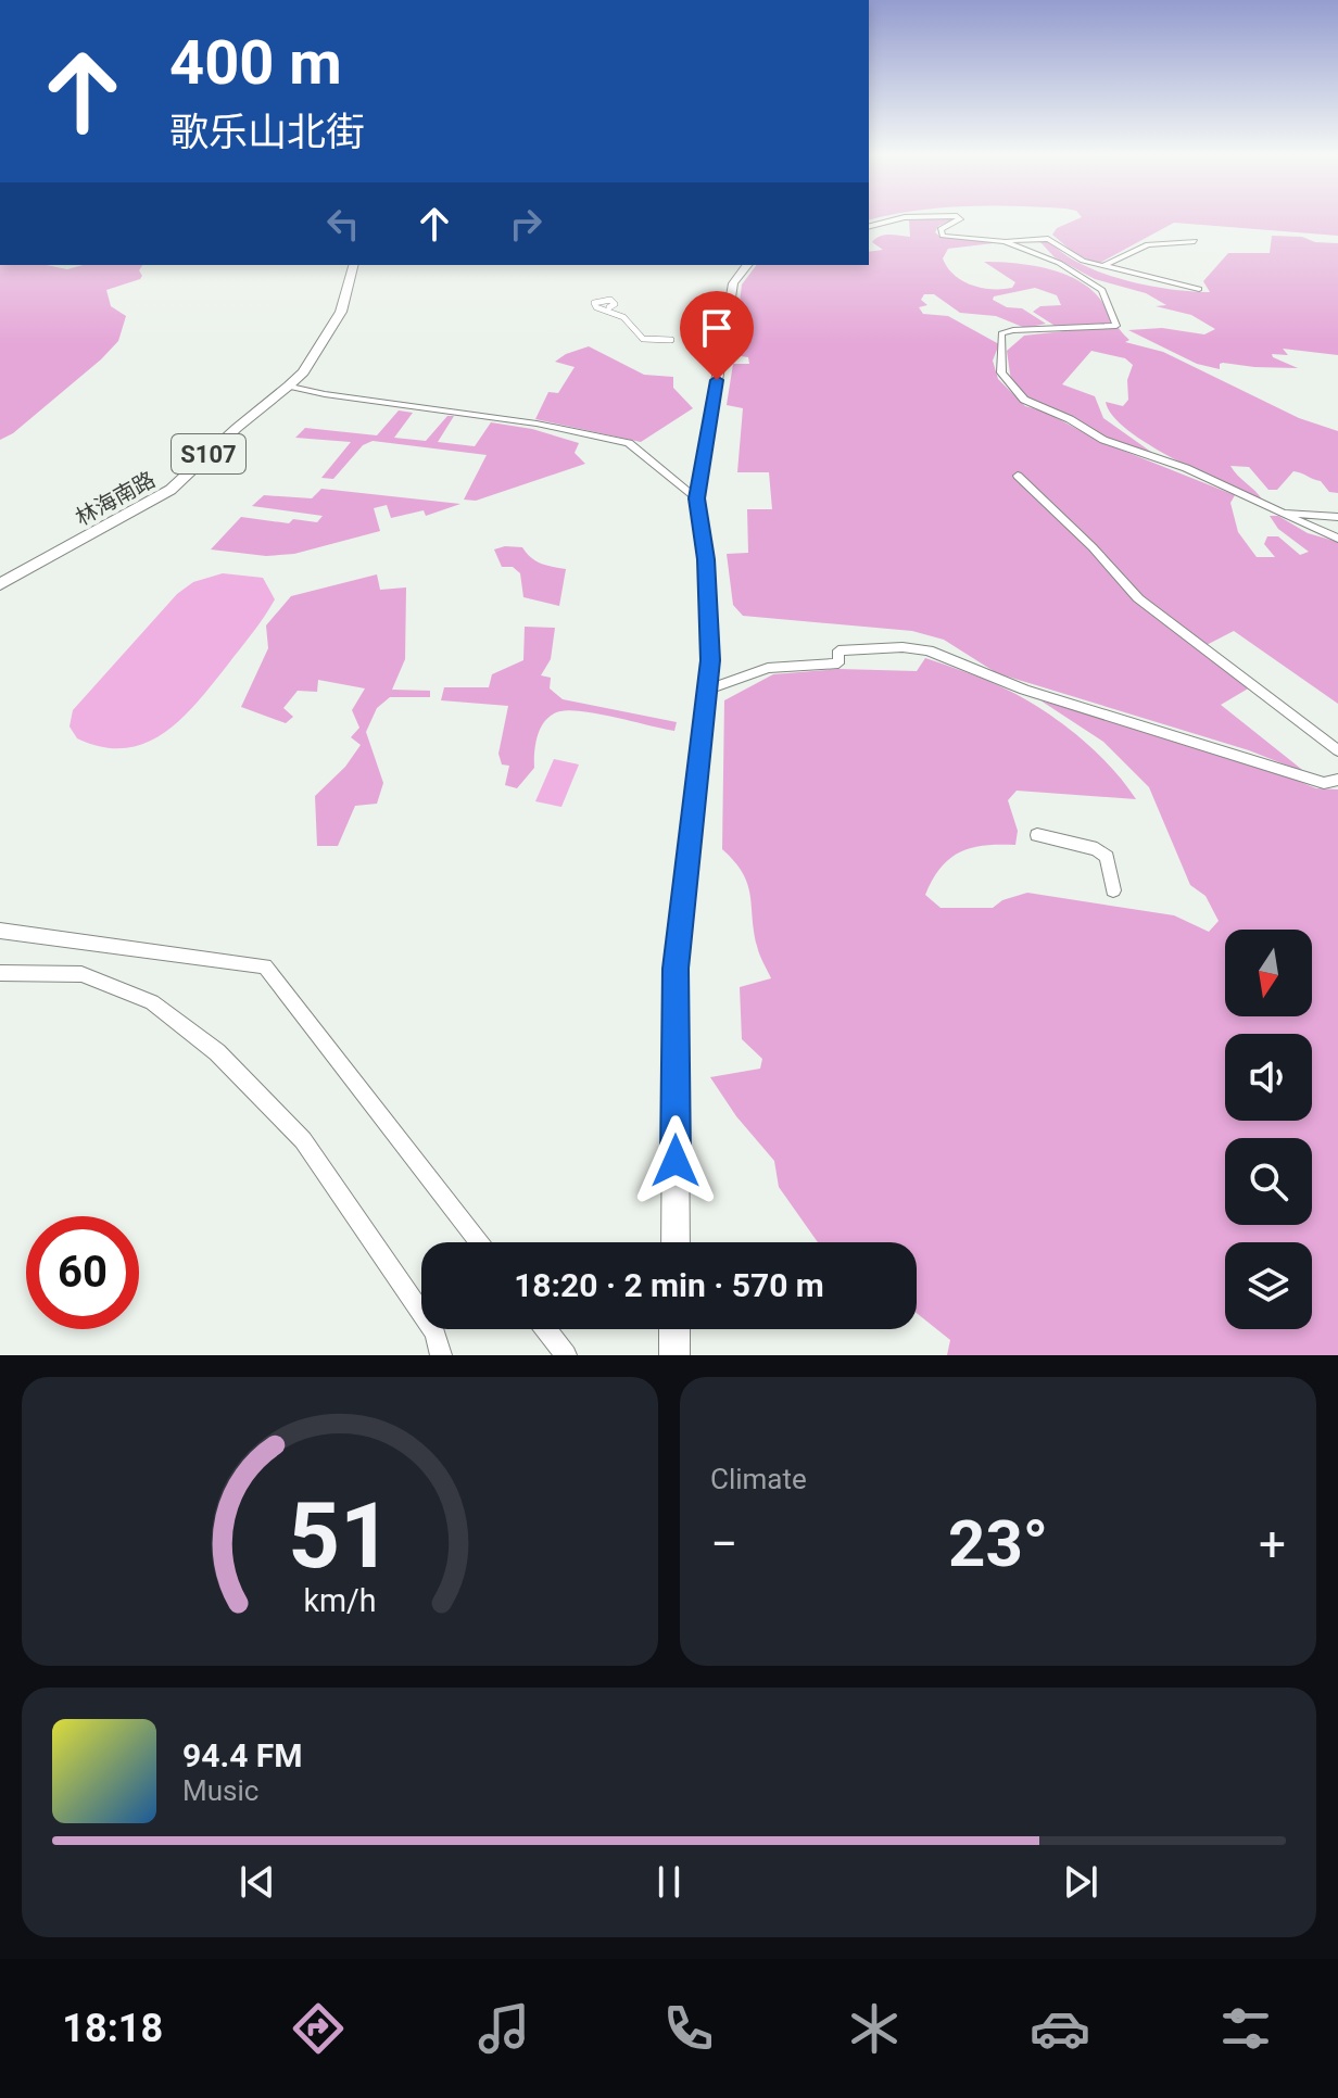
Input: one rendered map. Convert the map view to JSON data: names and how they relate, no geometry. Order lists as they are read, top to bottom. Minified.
{"streets":{"main road":["S107","林海南路"]},"north":"bottom","page":{"turn":["400 m","歌乐山北街"],"limit":"60","trip":"18:20 · 2 min · 570 m","tile":"Climate","heat":["−","23°","+"],"song":["94.4 FM","Music"],"tabs":"18:18","gauge":["51","km/h"]}}
